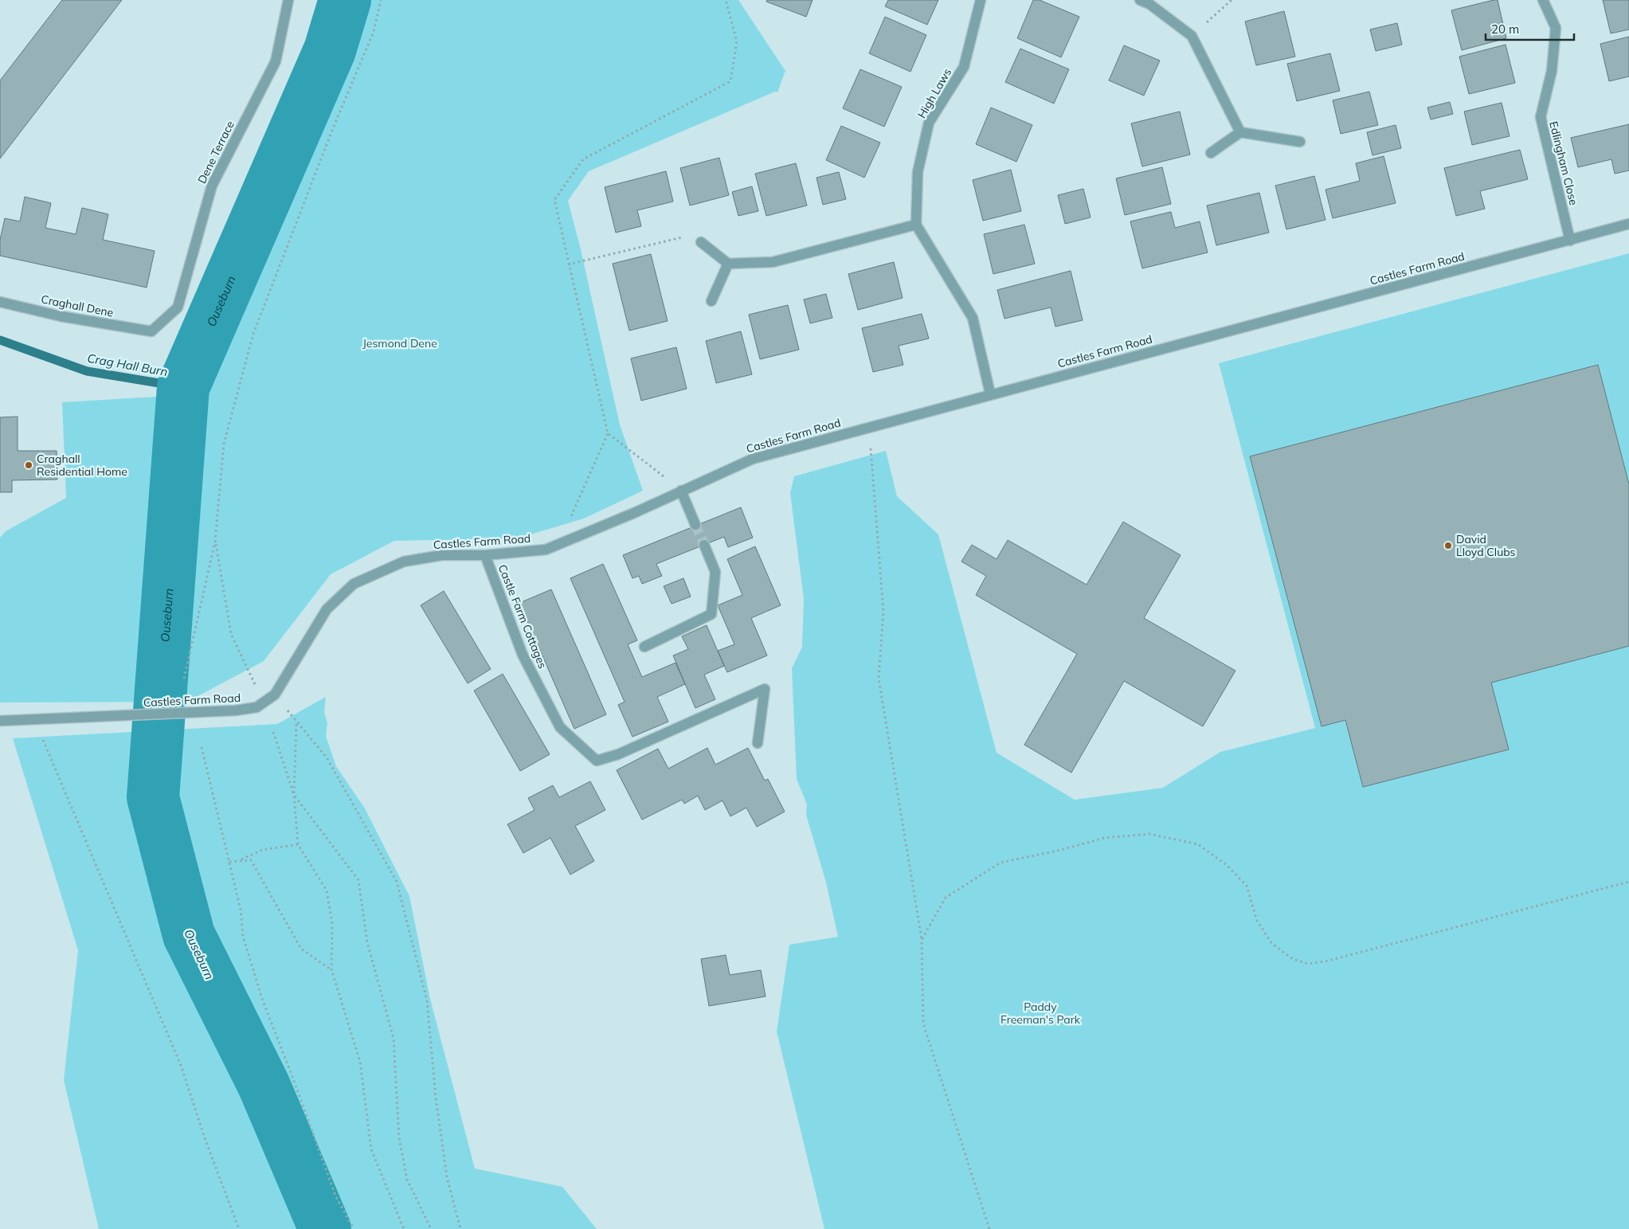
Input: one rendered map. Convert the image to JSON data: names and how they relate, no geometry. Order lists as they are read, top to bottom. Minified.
{"streets":{"street":["High Laws","Dene Terrace","Edlingham Close","Castles Farm Road","Craghall Dene","Castle Farm Cottages"]},"crossings":[["Dene Terrace","Craghall Dene"],["Edlingham Close","Castles Farm Road"],["Castles Farm Road","Castle Farm Cottages"]],"water":["Ouseburn","Crag Hall Burn"],"parks":["Jesmond Dene","Paddy Freeman's Park"],"places":["Craghall Residential Home","David Lloyd Clubs"],"scale_bar":"20 m"}
